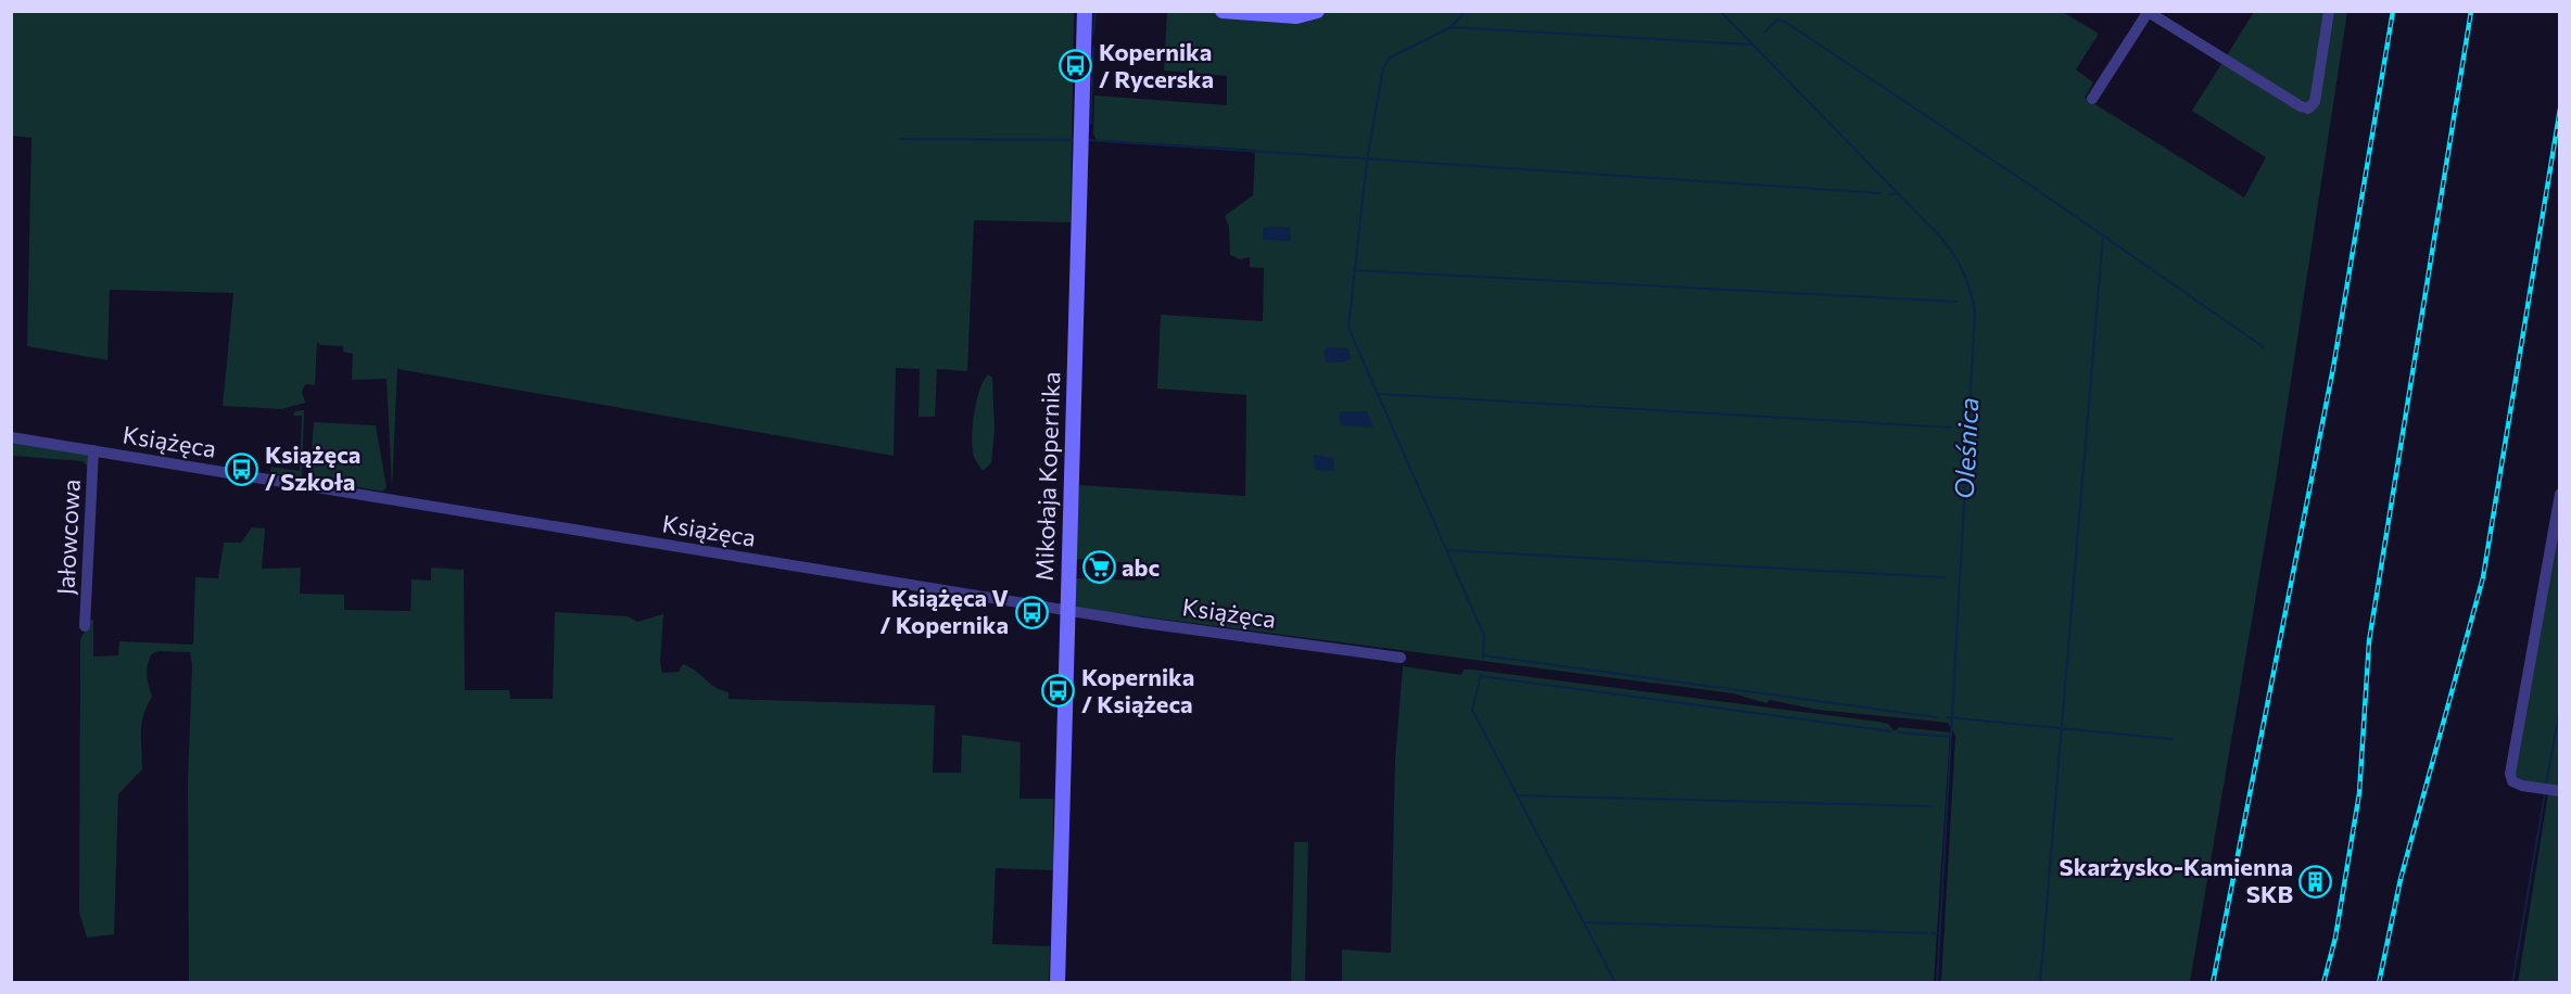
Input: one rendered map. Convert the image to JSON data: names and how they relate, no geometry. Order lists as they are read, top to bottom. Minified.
{"streets":{"street":["Książęca","Mikołaja Kopernika","Jałowcowa"]},"crossings":[["Książęca","Mikołaja Kopernika"],["Książęca","Jałowcowa"]],"water":["Oleśnica"],"places":{"bus stop":["Kopernika / Rycerska","Książęca / Szkoła","Książęca V / Kopernika","Kopernika / Książeca"],"supermarket":["abc"],"building":["Skarżysko-Kamienna SKB"]}}
